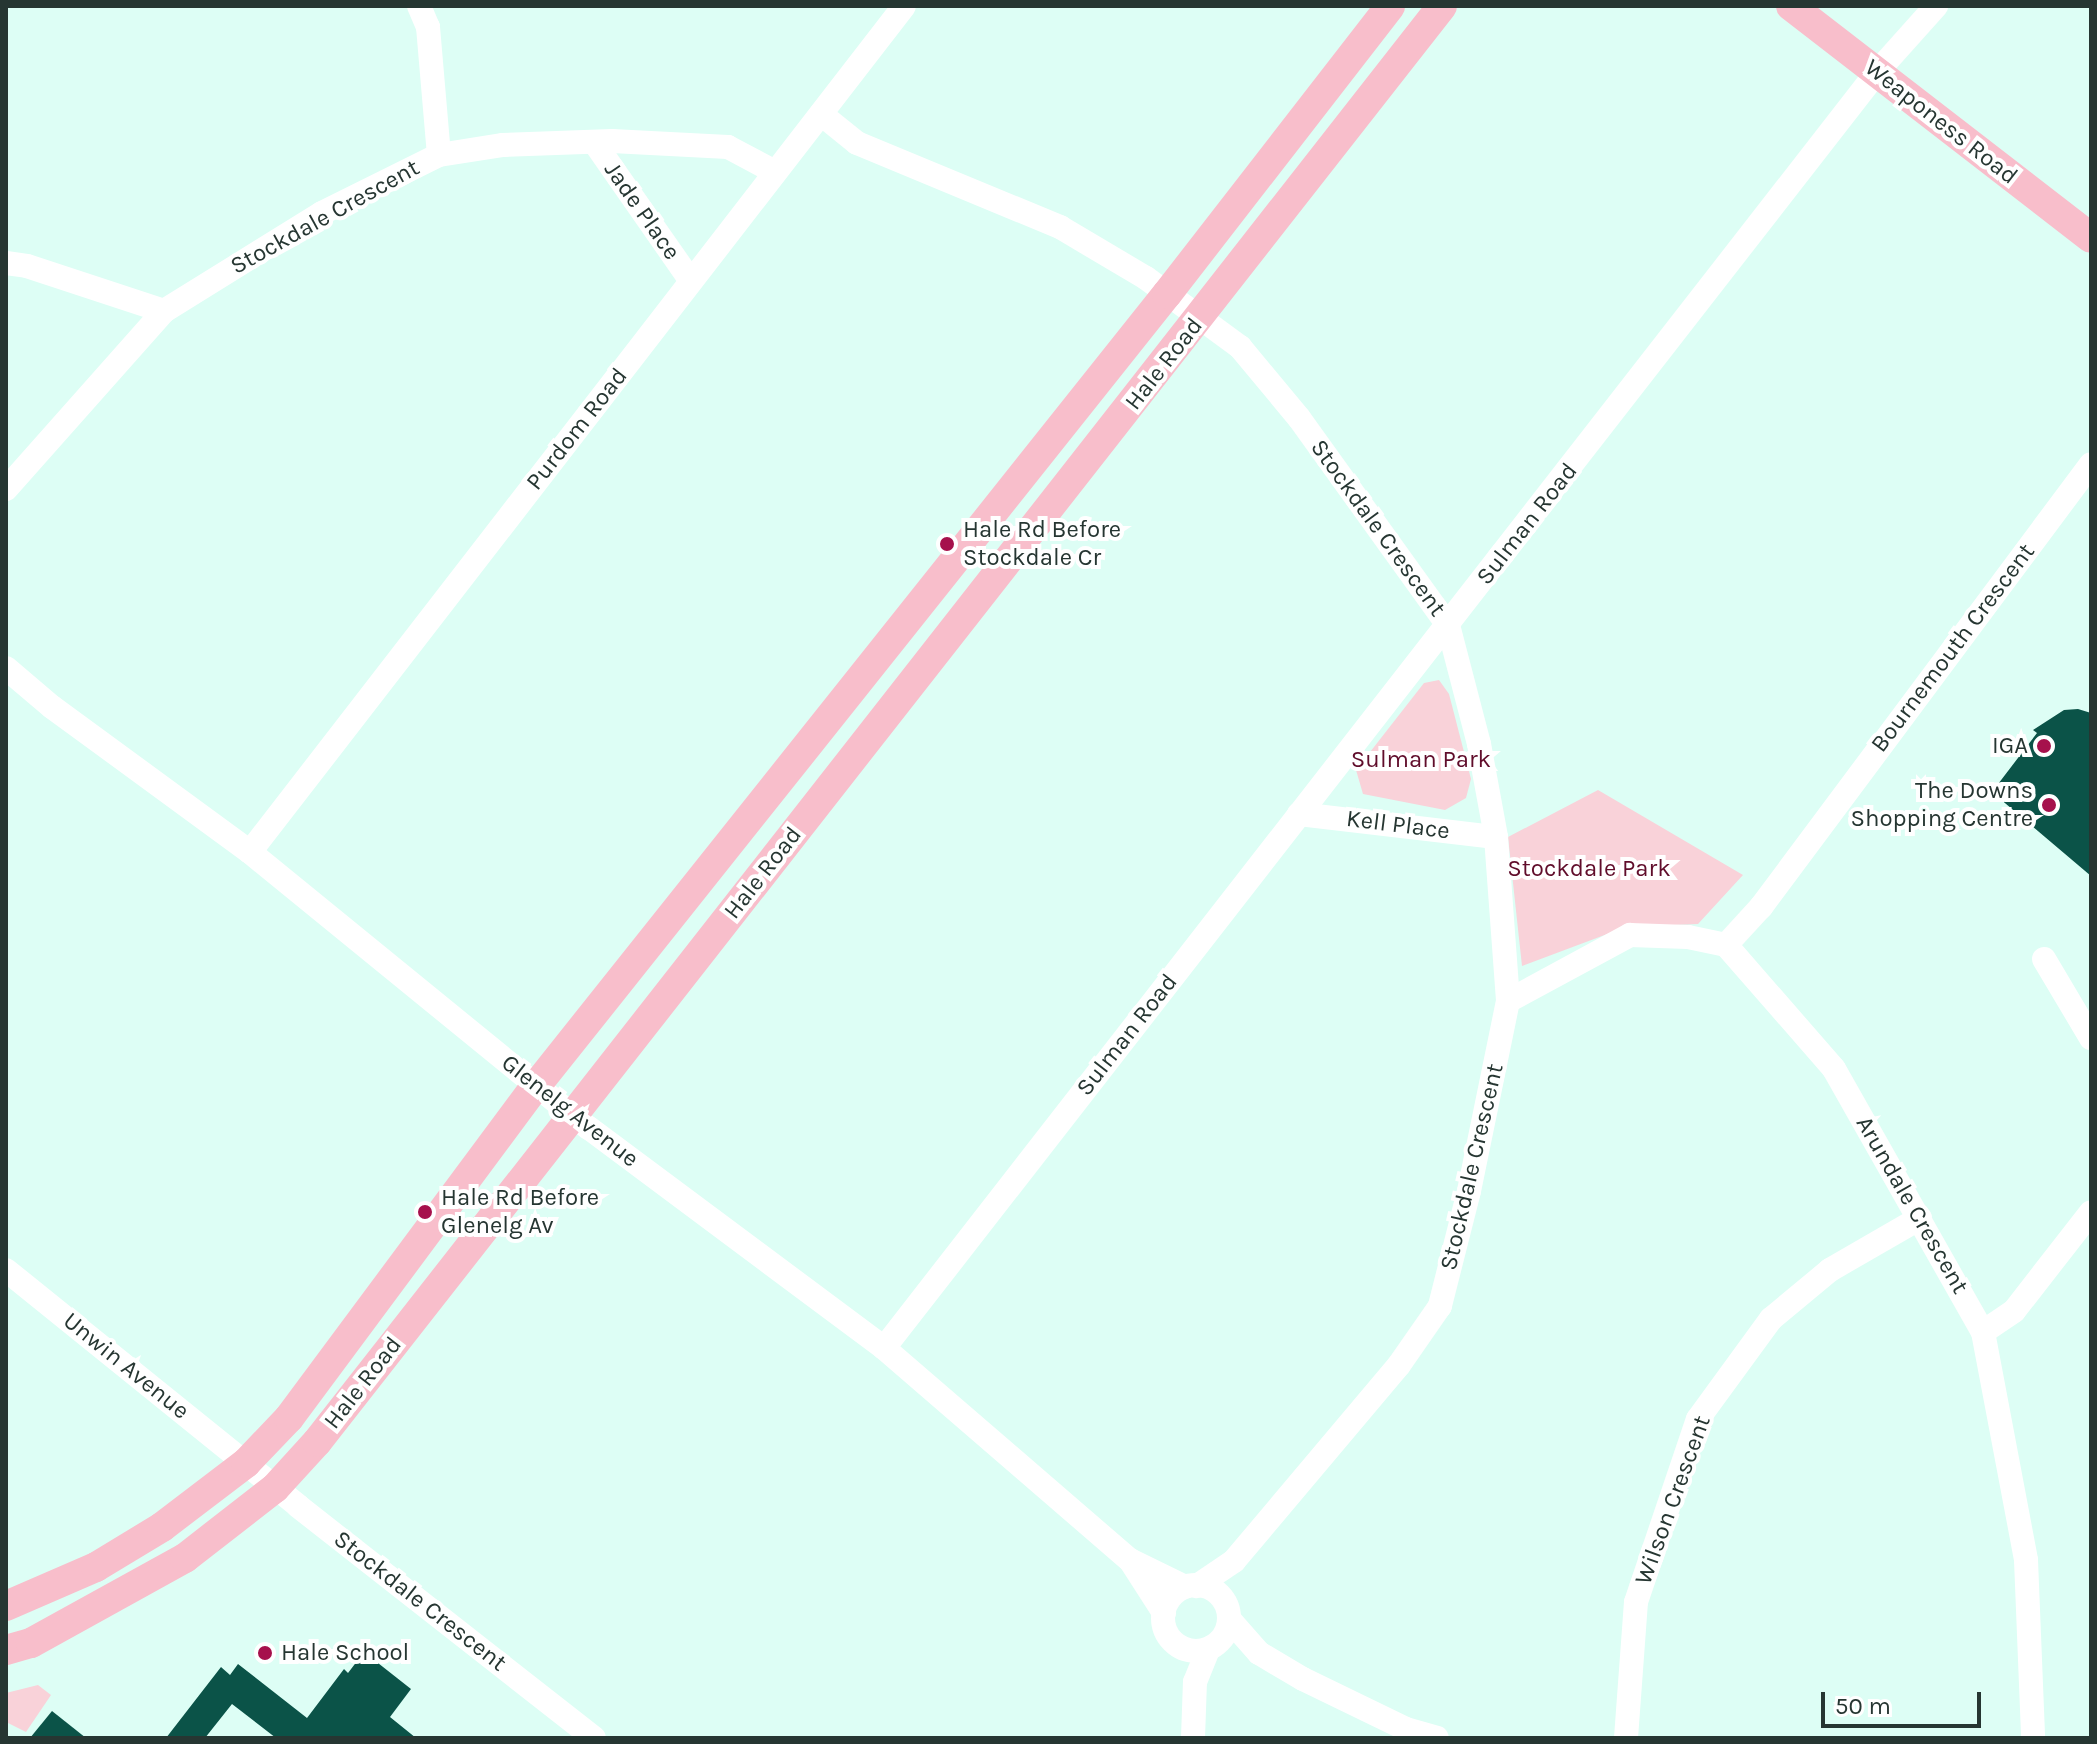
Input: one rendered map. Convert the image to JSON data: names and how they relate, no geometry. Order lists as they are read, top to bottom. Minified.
{"streets":{"main road":["Weaponess Road","Hale Road"],"street":["Jade Place","Stockdale Crescent","Purdom Road","Sulman Road","Bournemouth Crescent","Kell Place","Glenelg Avenue","Arundale Crescent","Unwin Avenue","Wilson Crescent"]},"crossings":[["Weaponess Road","Sulman Road"],["Jade Place","Stockdale Crescent"],["Jade Place","Purdom Road"],["Stockdale Crescent","Hale Road"],["Stockdale Crescent","Purdom Road"],["Stockdale Crescent","Sulman Road"],["Stockdale Crescent","Kell Place"],["Stockdale Crescent","Glenelg Avenue"],["Stockdale Crescent","Unwin Avenue"],["Hale Road","Glenelg Avenue"],["Hale Road","Unwin Avenue"],["Purdom Road","Glenelg Avenue"],["Sulman Road","Kell Place"],["Sulman Road","Glenelg Avenue"],["Bournemouth Crescent","Arundale Crescent"],["Arundale Crescent","Wilson Crescent"]],"parks":["Sulman Park","Stockdale Park"],"places":["Hale Rd Before Stockdale Cr","IGA","The Downs Shopping Centre","Hale Rd Before Glenelg Av","Hale School"],"scale_bar":"50 m"}
